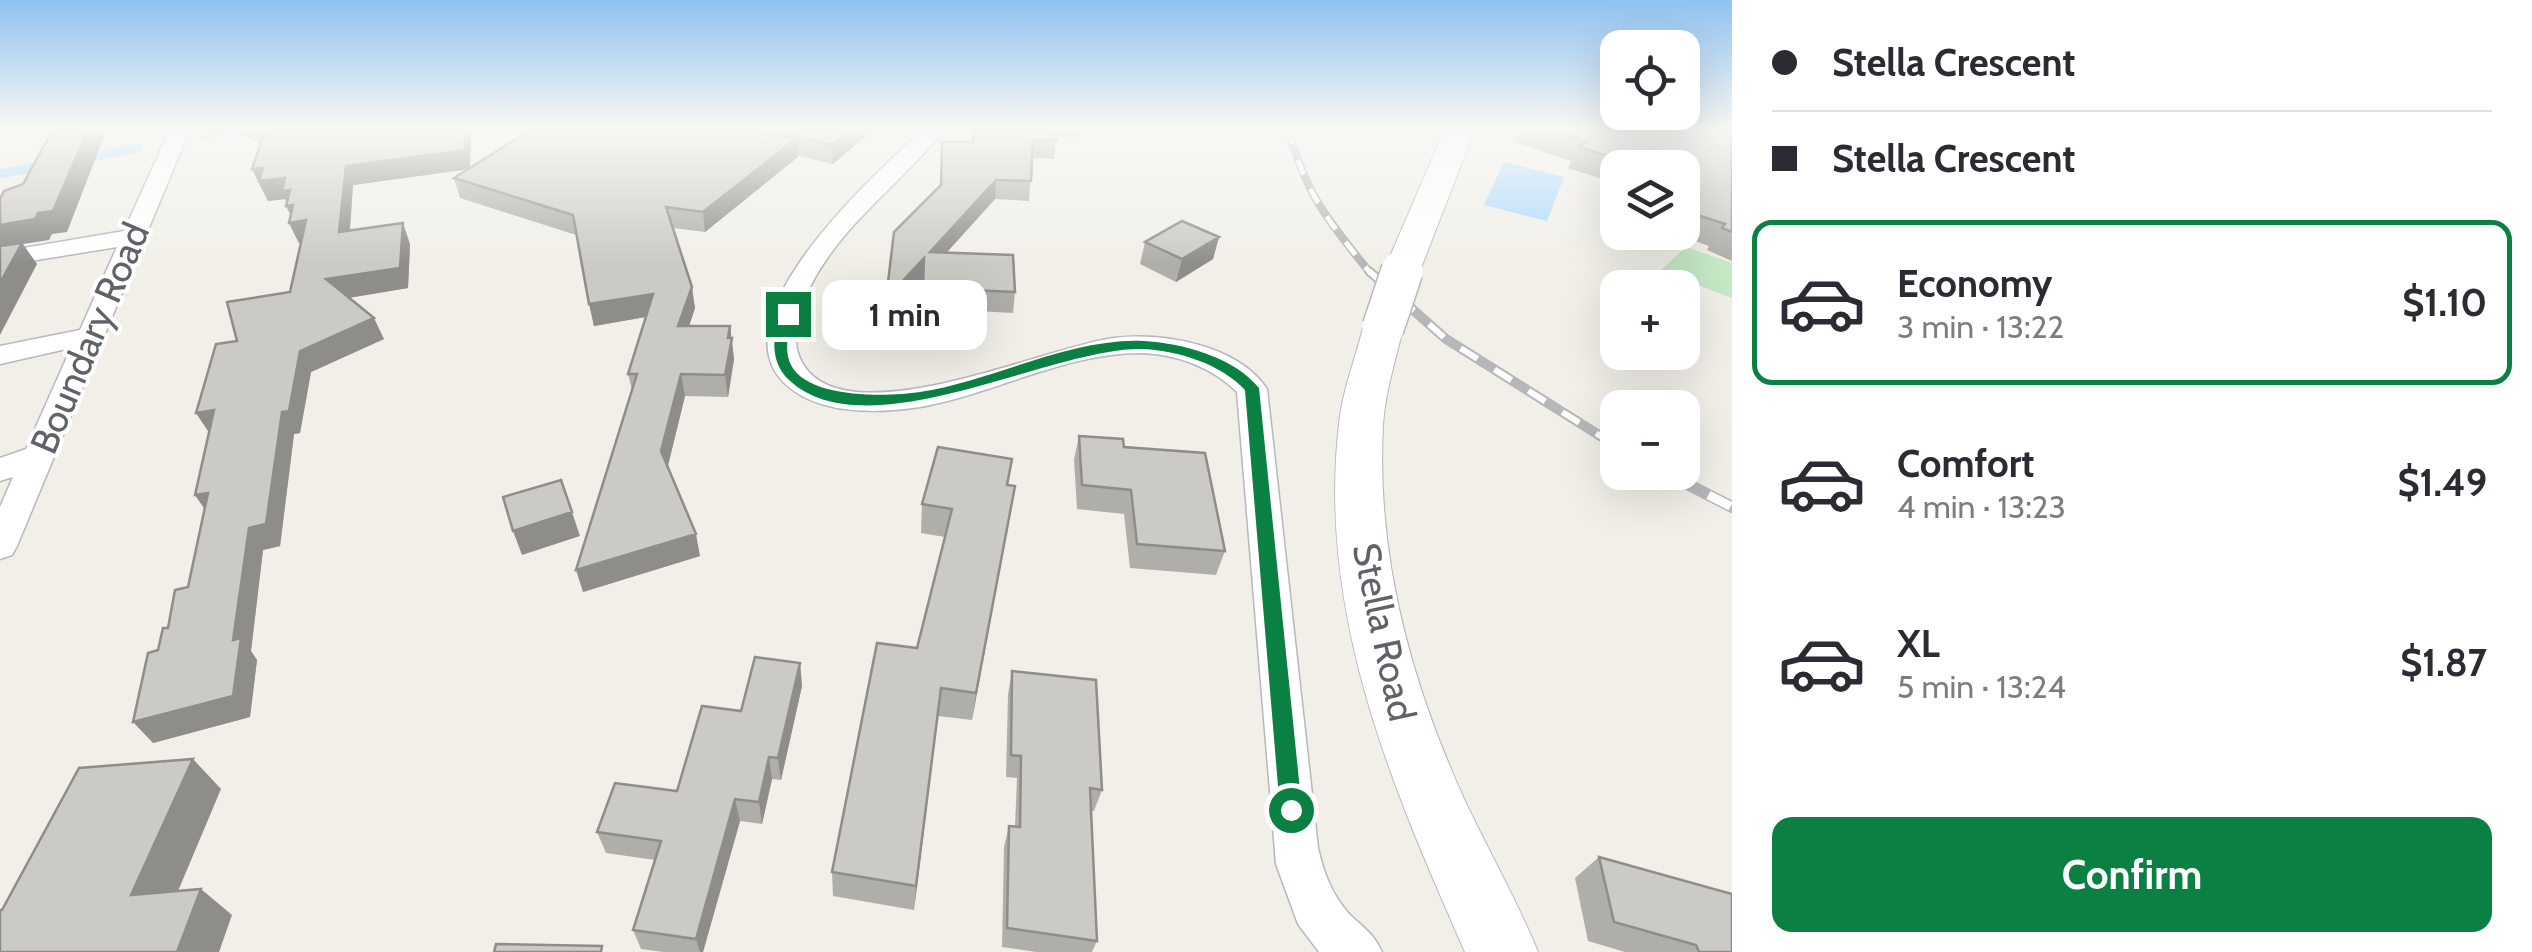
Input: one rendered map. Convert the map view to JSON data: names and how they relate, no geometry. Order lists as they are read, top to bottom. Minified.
{"streets":{"main road":["Stella Road"],"street":["Boundary Road"]},"page":{"banner":["Stella Crescent","Stella Crescent"],"map_buttons":["+","−"],"list":[{"name":"Economy","note":"3 min · 13:22","value":"$1.10"},{"name":"Comfort","note":"4 min · 13:23","value":"$1.49"},{"name":"XL","note":"5 min · 13:24","value":"$1.87"}],"bubble":"1 min","buttons":"Confirm"}}
